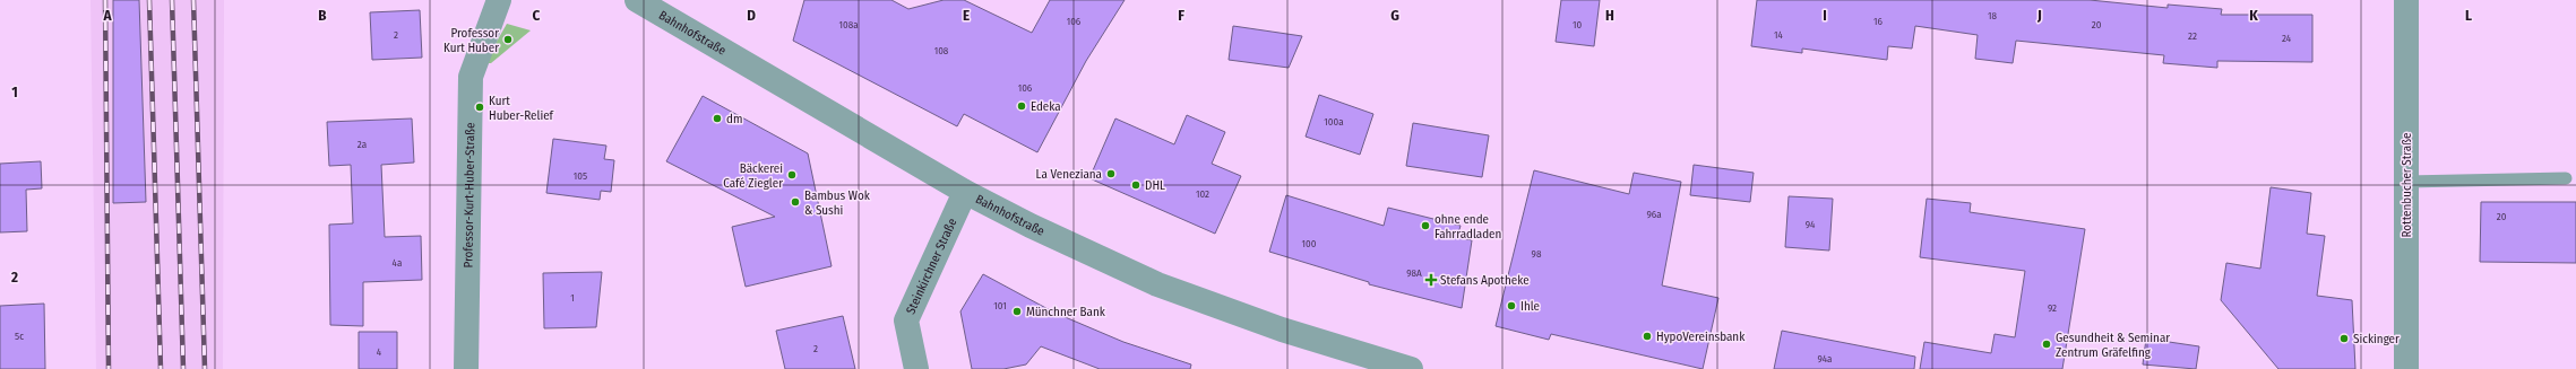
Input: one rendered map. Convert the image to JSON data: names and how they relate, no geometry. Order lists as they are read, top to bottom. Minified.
{"streets":{"street":["Bahnhofstraße","Rottenbucher Straße","Professor-Kurt-Huber-Straße","Steinkirchner Straße"]},"crossings":[["Bahnhofstraße","Steinkirchner Straße"]],"places":{"other":["Professor Kurt Huber","Edeka","Kurt Huber-Relief","dm","La Veneziana","Bäckerei Café Ziegler","DHL","Bambus Wok & Sushi","ohne ende Fahrradladen","Ihle","Münchner Bank","HypoVereinsbank","Sickinger","Gesundheit & Seminar Zentrum Gräfelfing"],"health":["Stefans Apotheke"]},"house_numbers":["18","106","16","108a","10","20","2","14","22","24","108","106","100a","2a","105","102","96a","20","94","100","98","4a","98A","1","101","92","5c","2","4","94a"],"grid":{"columns":["A","B","C","D","E","F","G","H","I","J","K","L"],"rows":["1","2"]}}
